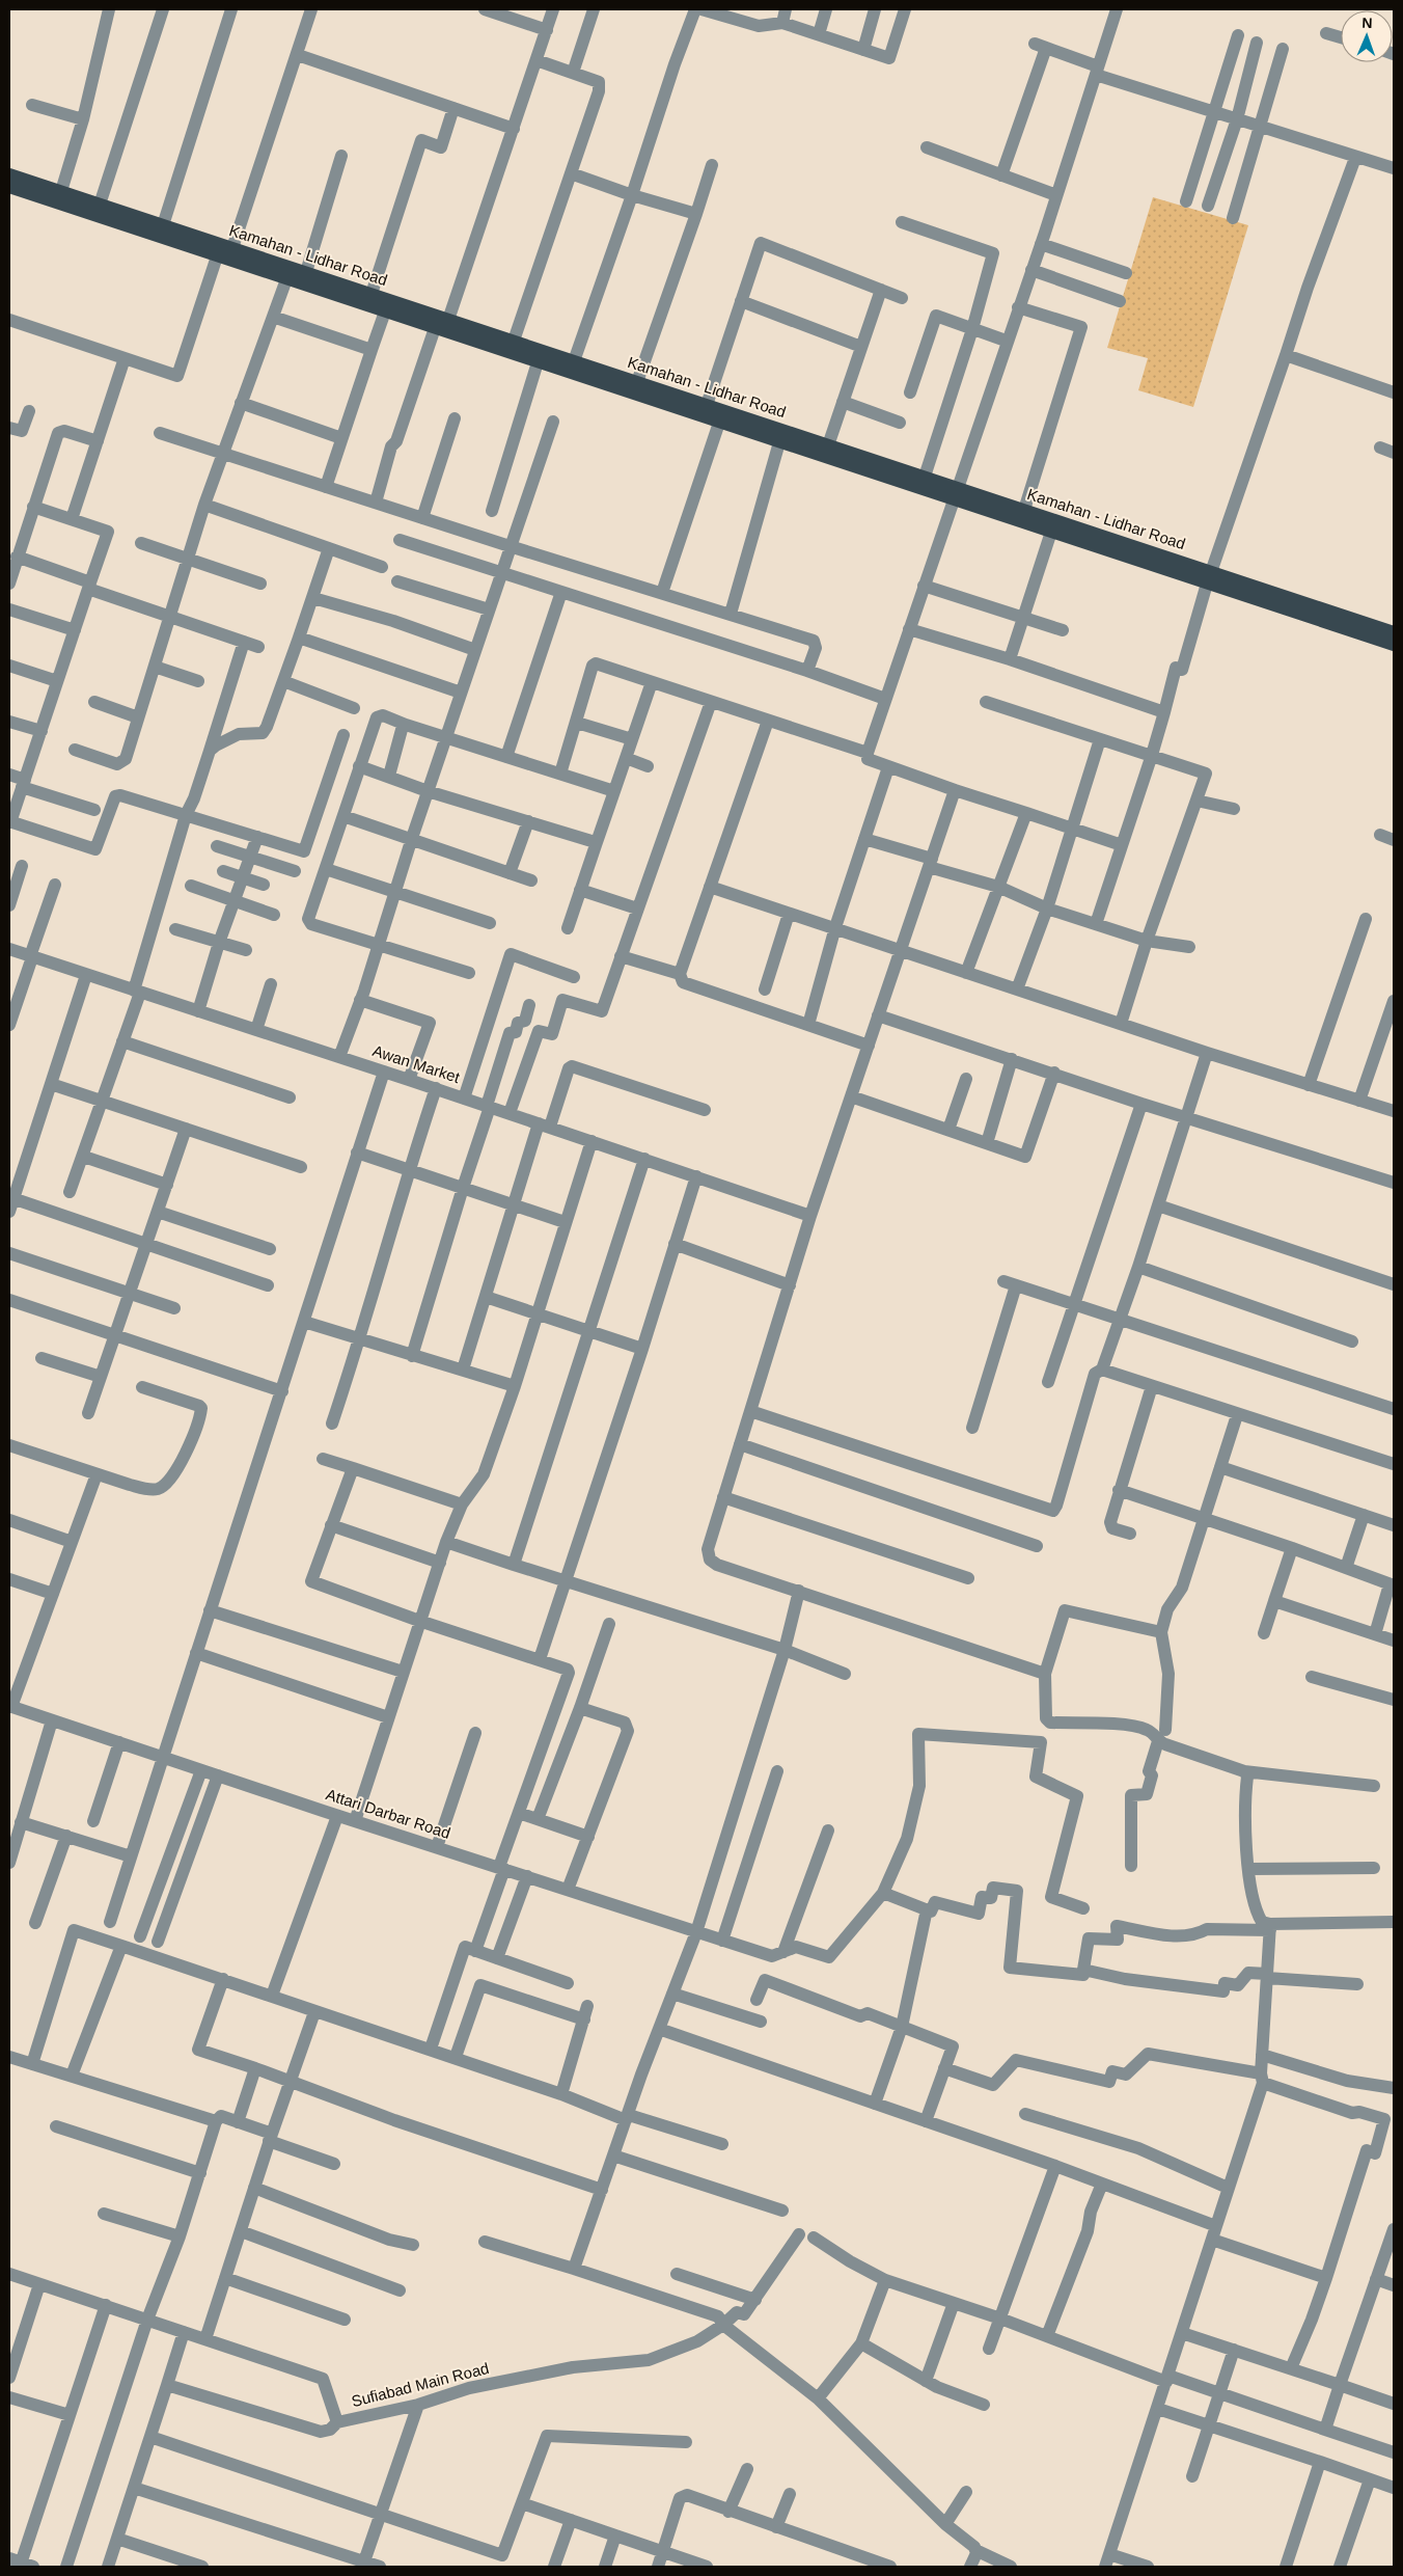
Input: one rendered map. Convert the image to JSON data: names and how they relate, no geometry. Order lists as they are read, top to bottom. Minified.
{"streets":{"main road":["Kamahan - Lidhar Road"],"street":["Awan Market","Attari Darbar Road","Sufiabad Main Road"]},"north":"top"}
